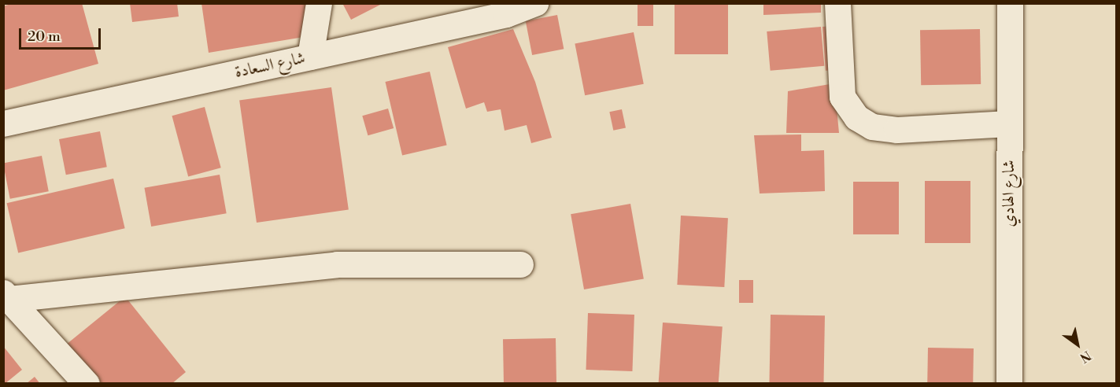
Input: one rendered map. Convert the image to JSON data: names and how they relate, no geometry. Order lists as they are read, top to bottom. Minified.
{"streets":{"street":["شارع السعادة","شارع الهادي"]},"scale_bar":"20 m","north":"bottom right"}
